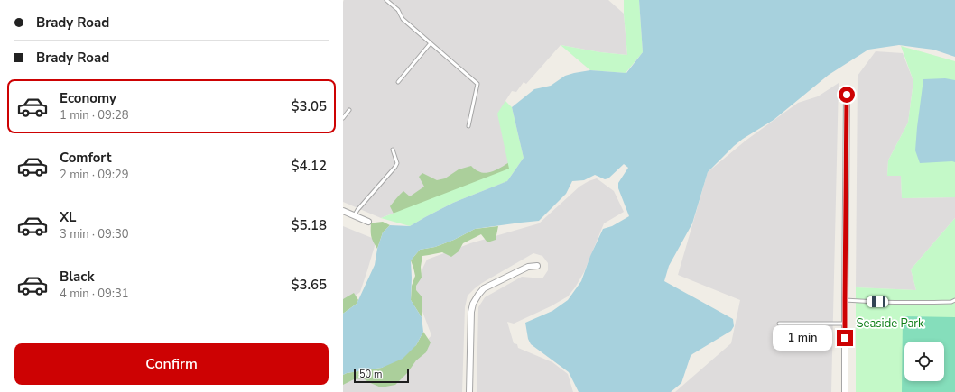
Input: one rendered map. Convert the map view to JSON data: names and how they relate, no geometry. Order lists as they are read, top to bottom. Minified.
{"parks":["Seaside Park"],"scale_bar":"50 m","page":{"banner":["Brady Road","Brady Road"],"list":[{"name":"Economy","note":"1 min · 09:28","value":"$3.05"},{"name":"Comfort","note":"2 min · 09:29","value":"$4.12"},{"name":"XL","note":"3 min · 09:30","value":"$5.18"},{"name":"Black","note":"4 min · 09:31","value":"$3.65"}],"bubble":"1 min","buttons":"Confirm","scale":"50 m"}}
